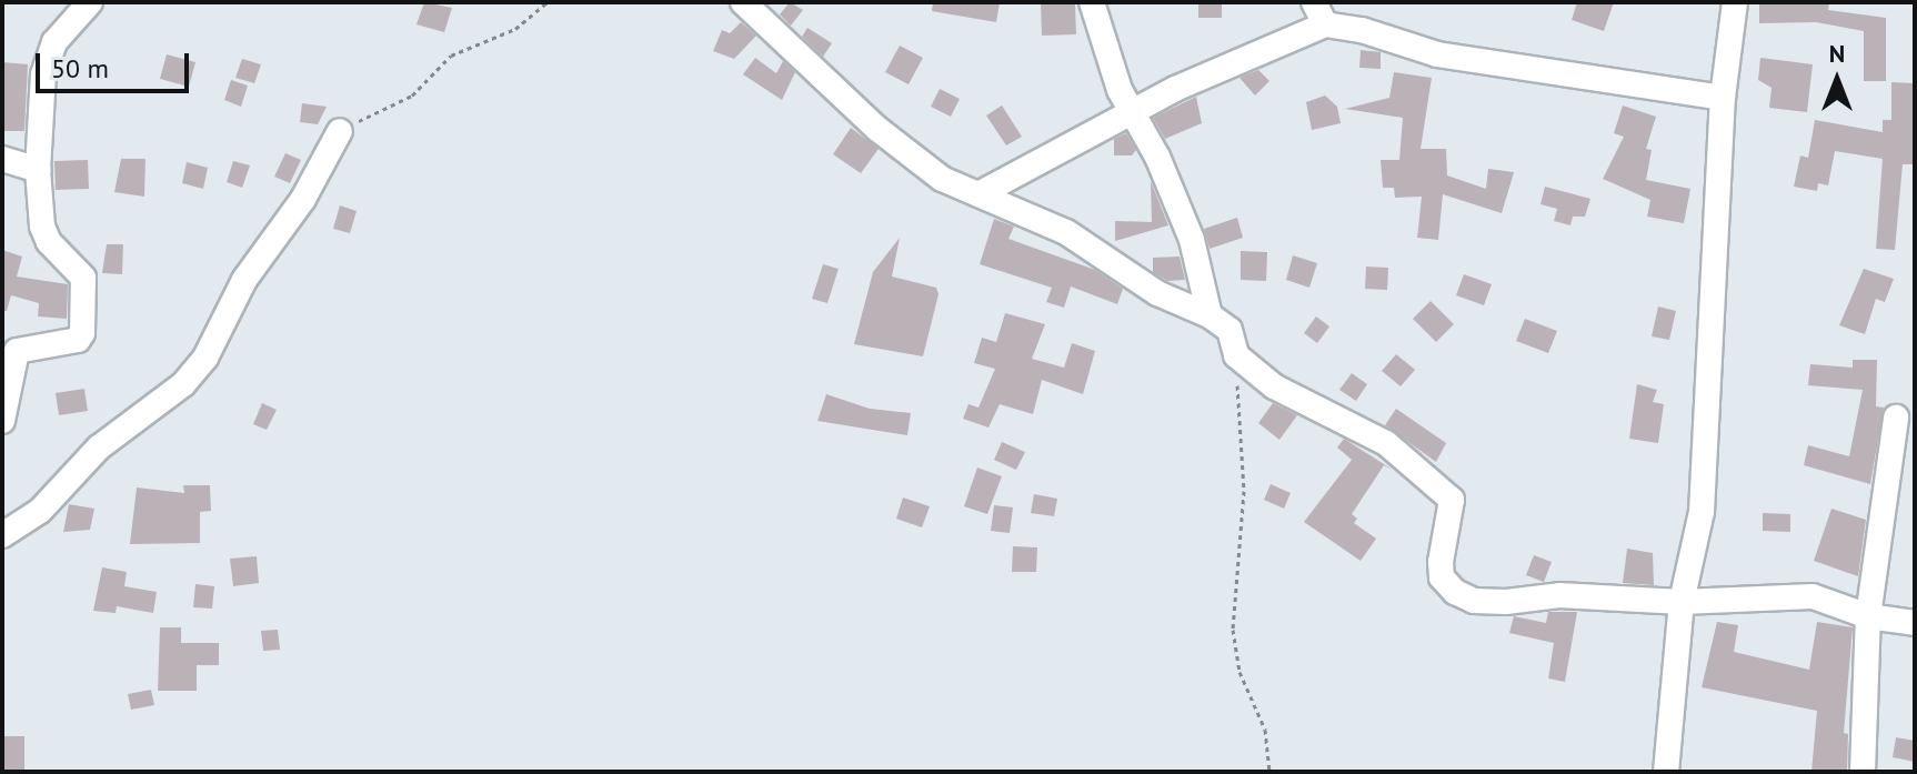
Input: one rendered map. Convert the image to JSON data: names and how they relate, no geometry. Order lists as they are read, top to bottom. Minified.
{"scale_bar":"50 m","north":"top"}
